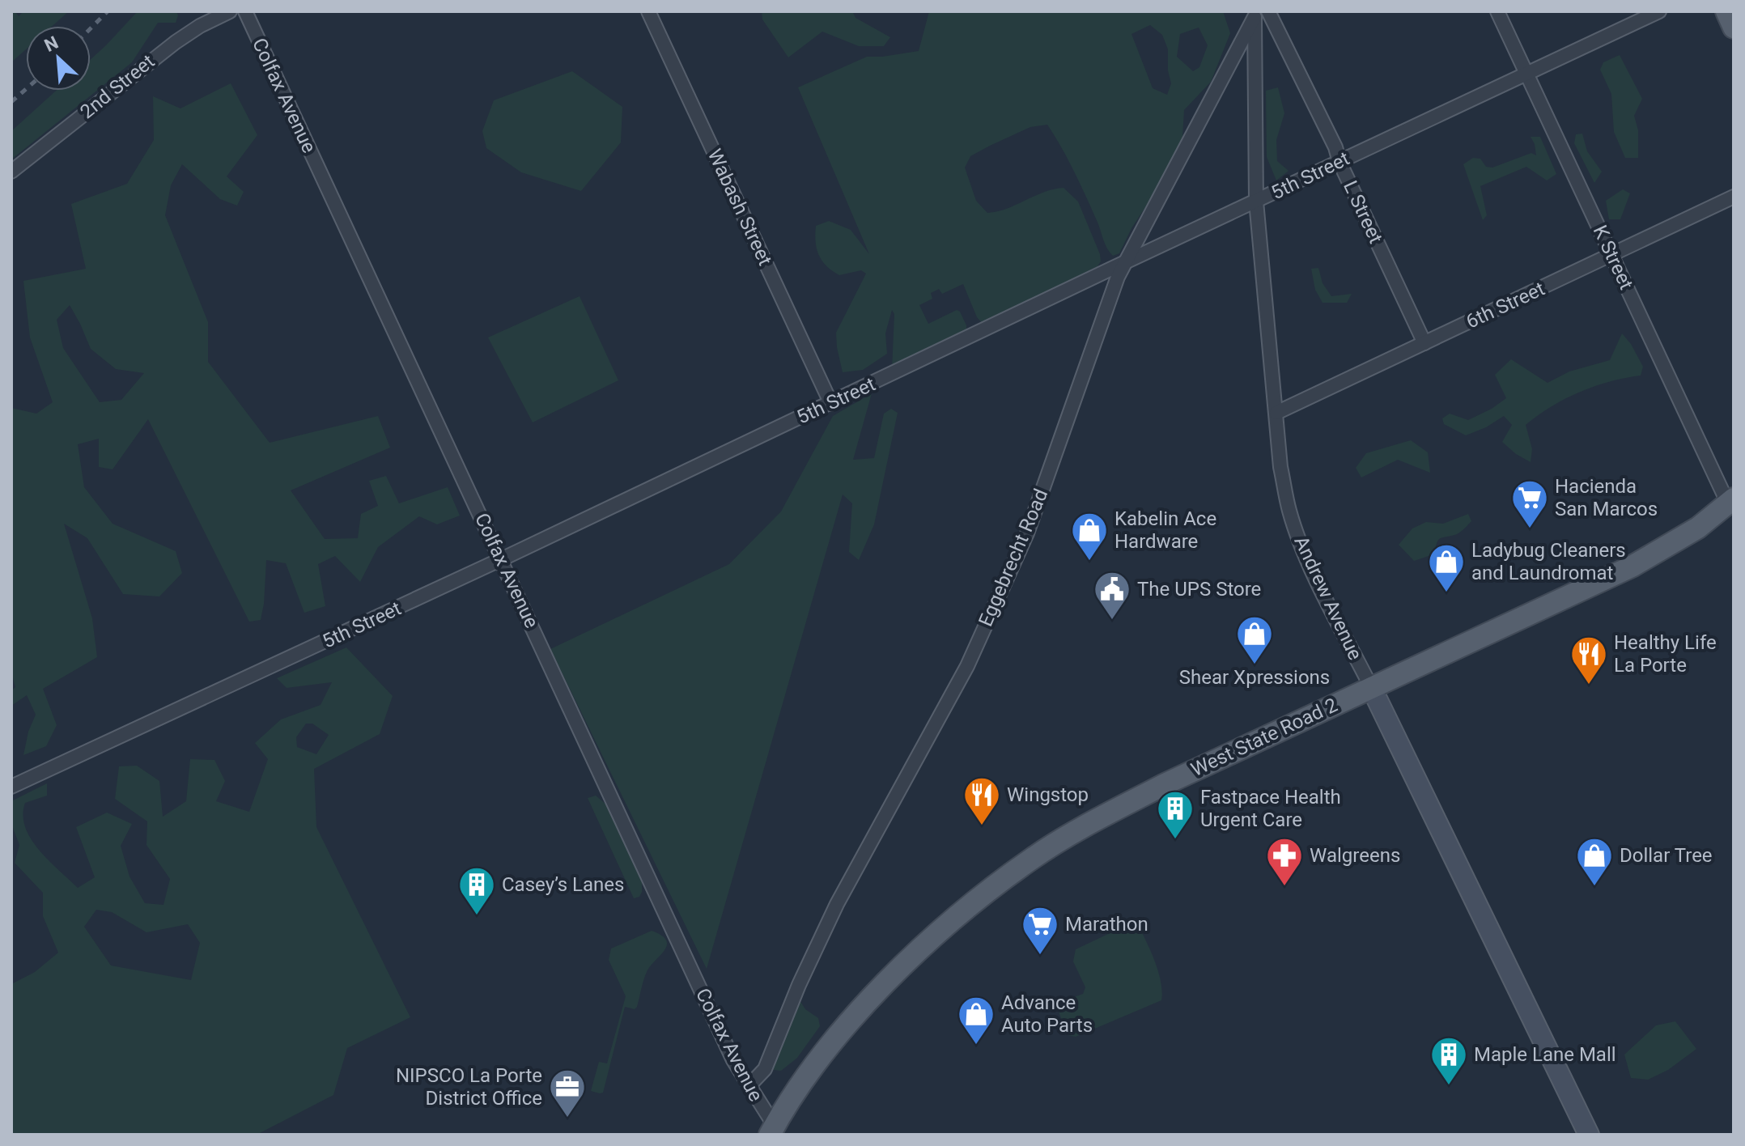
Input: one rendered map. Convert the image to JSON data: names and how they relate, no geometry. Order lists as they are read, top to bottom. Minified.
{"streets":{"main road":["West State Road 2"],"street":["2nd Street","Colfax Avenue","5th Street","Wabash Street","L Street","K Street","6th Street","Eggebrecht Road","Andrew Avenue"]},"crossings":[["Colfax Avenue","5th Street"],["Colfax Avenue","Eggebrecht Road"],["Colfax Avenue","West State Road 2"],["5th Street","Wabash Street"],["5th Street","L Street"],["5th Street","K Street"],["5th Street","Eggebrecht Road"],["5th Street","Andrew Avenue"],["L Street","6th Street"],["K Street","6th Street"],["K Street","West State Road 2"],["6th Street","Andrew Avenue"],["Eggebrecht Road","Andrew Avenue"],["Andrew Avenue","West State Road 2"]],"places":{"supermarket":["Hacienda San Marcos","Marathon"],"shop":["Kabelin Ace Hardware","Ladybug Cleaners and Laundromat","Shear Xpressions","Dollar Tree","Advance Auto Parts"],"public building":["The UPS Store"],"restaurant":["Healthy Life La Porte","Wingstop"],"building":["Fastpace Health Urgent Care","Casey’s Lanes","Maple Lane Mall"],"pharmacy":["Walgreens"],"office":["NIPSCO La Porte District Office"]},"north":"top left"}
